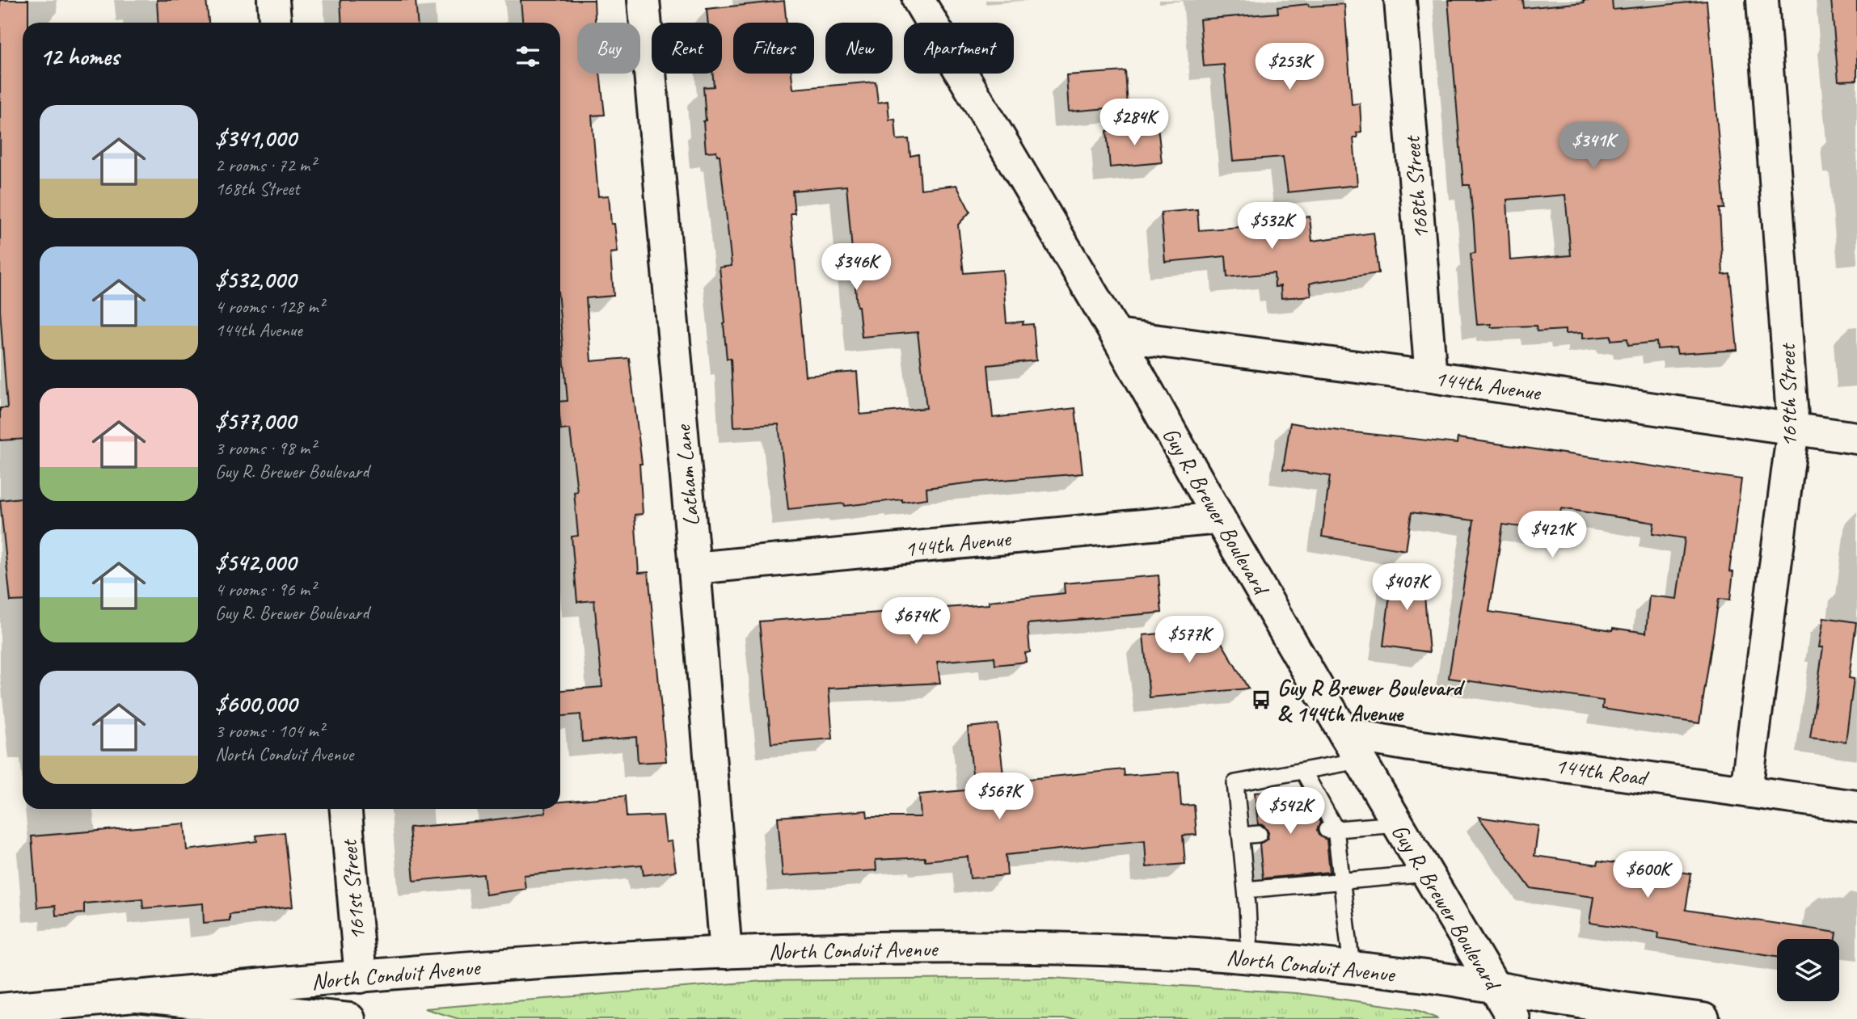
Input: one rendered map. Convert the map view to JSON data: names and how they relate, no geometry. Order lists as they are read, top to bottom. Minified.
{"streets":{"main road":["168th Street","144th Avenue","169th Street","Latham Lane","Guy R. Brewer Boulevard","144th Road","161st Street","North Conduit Avenue"]},"crossings":[["168th Street","144th Avenue"],["144th Avenue","169th Street"],["144th Avenue","Latham Lane"],["144th Avenue","Guy R. Brewer Boulevard"],["169th Street","144th Road"],["Latham Lane","North Conduit Avenue"],["Guy R. Brewer Boulevard","144th Road"],["Guy R. Brewer Boulevard","North Conduit Avenue"],["161st Street","North Conduit Avenue"]],"places":{"bus stop":["Guy R Brewer Boulevard & 144th Avenue"]},"page":{"chip":["Buy","Rent","Filters","New","Apartment"],"heading":"12 homes","price":["$253K","$284K","$341K","$532K","$346K","$421K","$407K","$674K","$577K","$567K","$542K","$600K"],"list":[{"name":"$341,000","note":"2 rooms · 72 m² · 168th Street"},{"name":"$532,000","note":"4 rooms · 128 m² · 144th Avenue"},{"name":"$577,000","note":"3 rooms · 98 m² · Guy R. Brewer Boulevard"},{"name":"$542,000","note":"4 rooms · 96 m² · Guy R. Brewer Boulevard"},{"name":"$600,000","note":"3 rooms · 104 m² · North Conduit Avenue"}]}}
